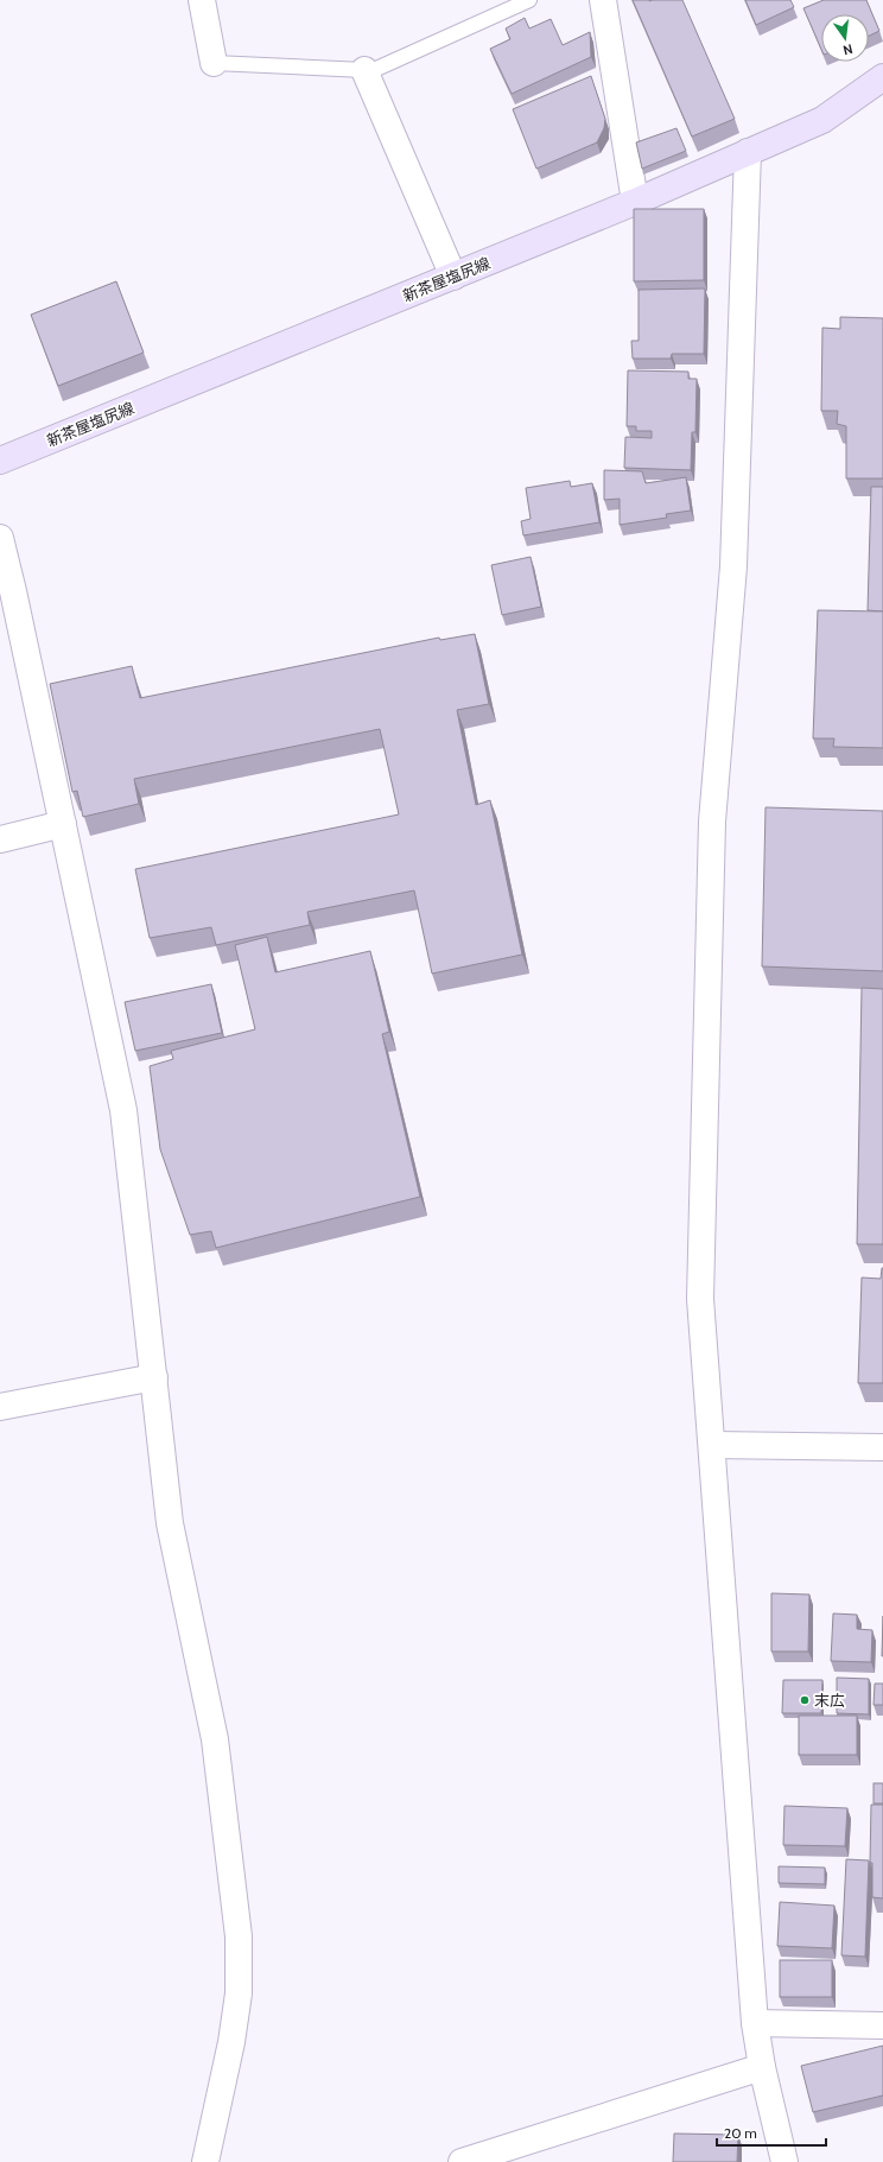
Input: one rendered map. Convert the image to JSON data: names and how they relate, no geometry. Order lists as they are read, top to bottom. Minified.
{"streets":{"main road":["新茶屋塩尻線"]},"places":["末広"],"scale_bar":"20 m","north":"bottom"}
